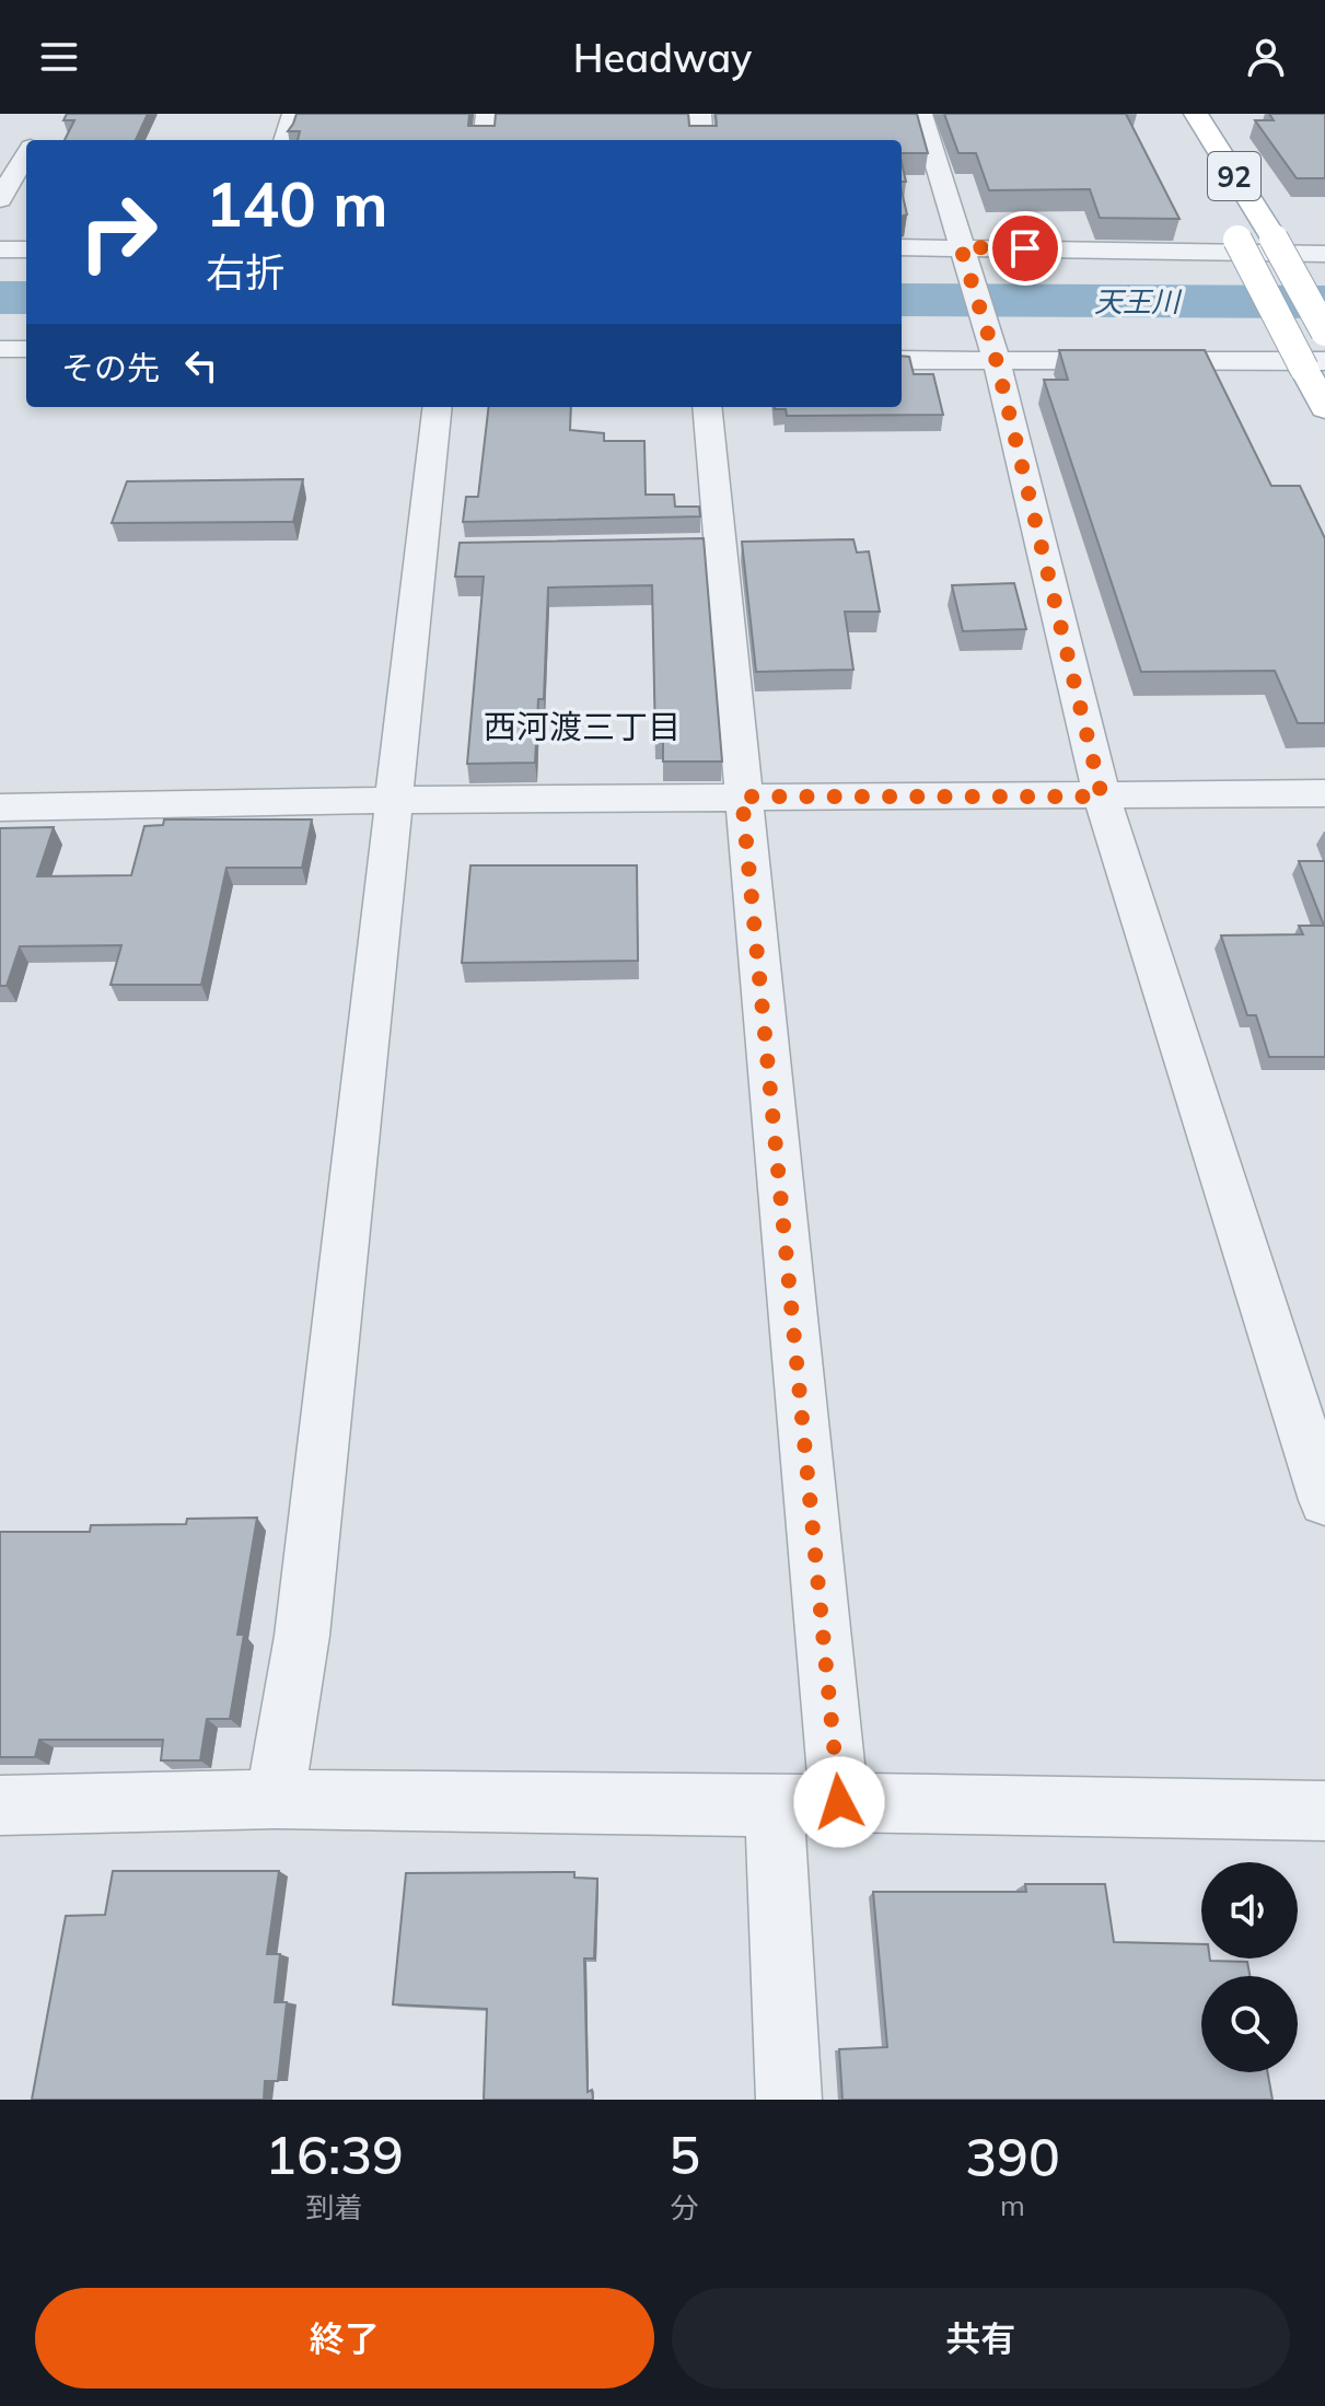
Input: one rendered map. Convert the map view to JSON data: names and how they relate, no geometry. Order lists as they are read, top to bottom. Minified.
{"streets":{"main road":["92"]},"districts":["西河渡三丁目"],"water":["天王川"],"page":{"header":"Headway","turn":["140 m","右折"],"then":"その先","eta":["16:39","到着","5","分","390","m"],"buttons":["終了","共有"]}}
